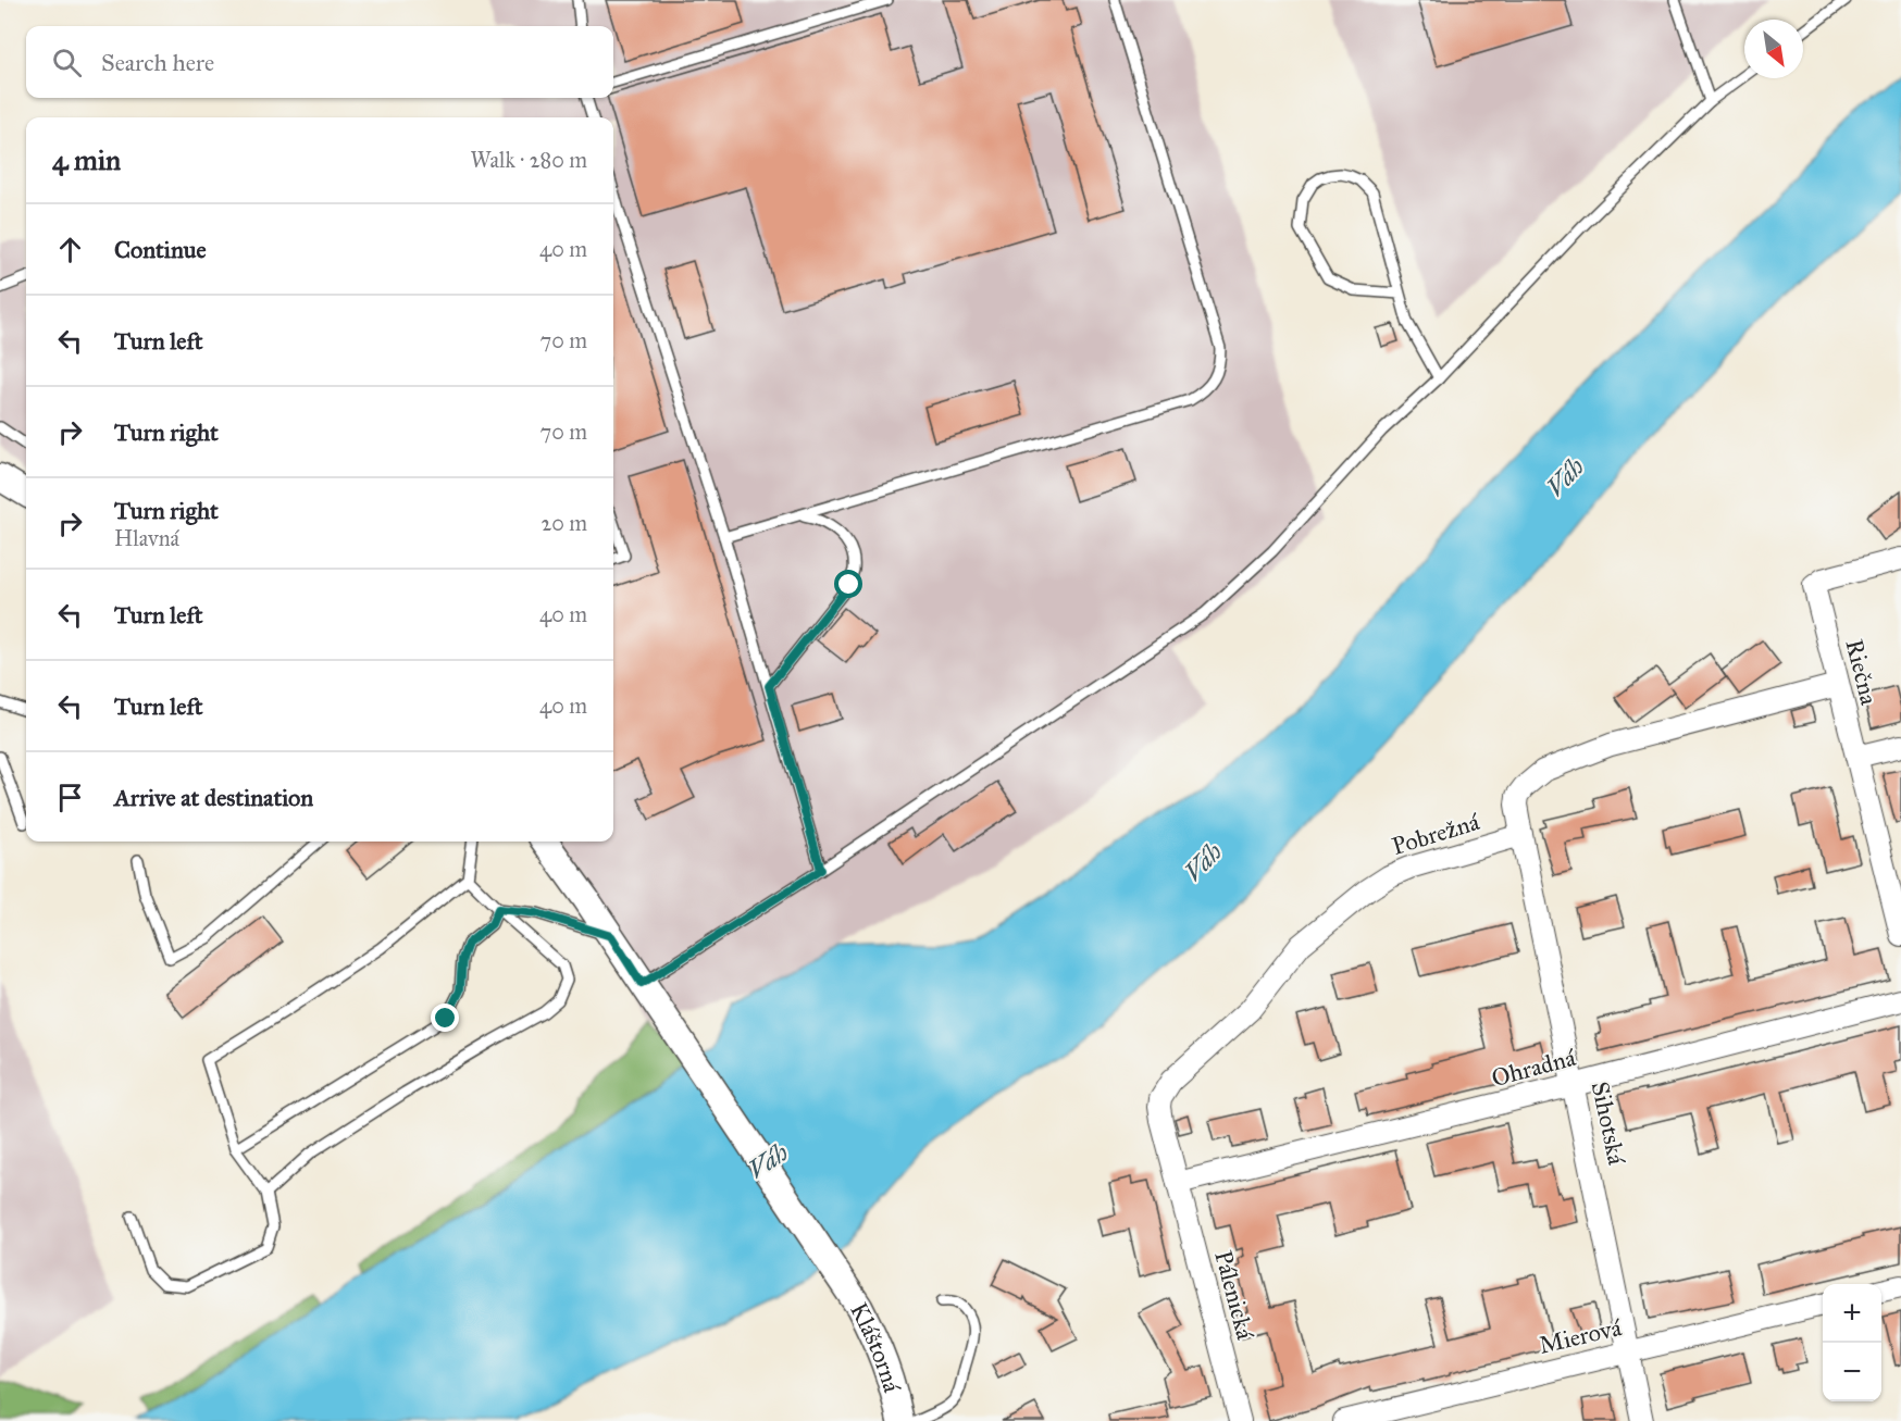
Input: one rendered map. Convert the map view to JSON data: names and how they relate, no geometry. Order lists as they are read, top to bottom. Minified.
{"streets":{"street":["Riečna","Pobrežná","Ohradná","Sihotská","Pálenická","Mierová","Kláštorná"]},"crossings":[["Pobrežná","Ohradná"],["Pobrežná","Sihotská"],["Pobrežná","Pálenická"],["Ohradná","Sihotská"],["Ohradná","Pálenická"],["Sihotská","Mierová"]],"water":["Váh"],"north":"bottom right","page":{"search":"Search here","heading":["4 min","Walk · 280 m"],"list":[["Continue","40 m"],["Turn left","70 m"],["Turn right","70 m"],["Turn right","Hlavná","20 m"],["Turn left","40 m"],["Turn left","40 m"],"Arrive at destination"],"map_buttons":["+","−"]}}
